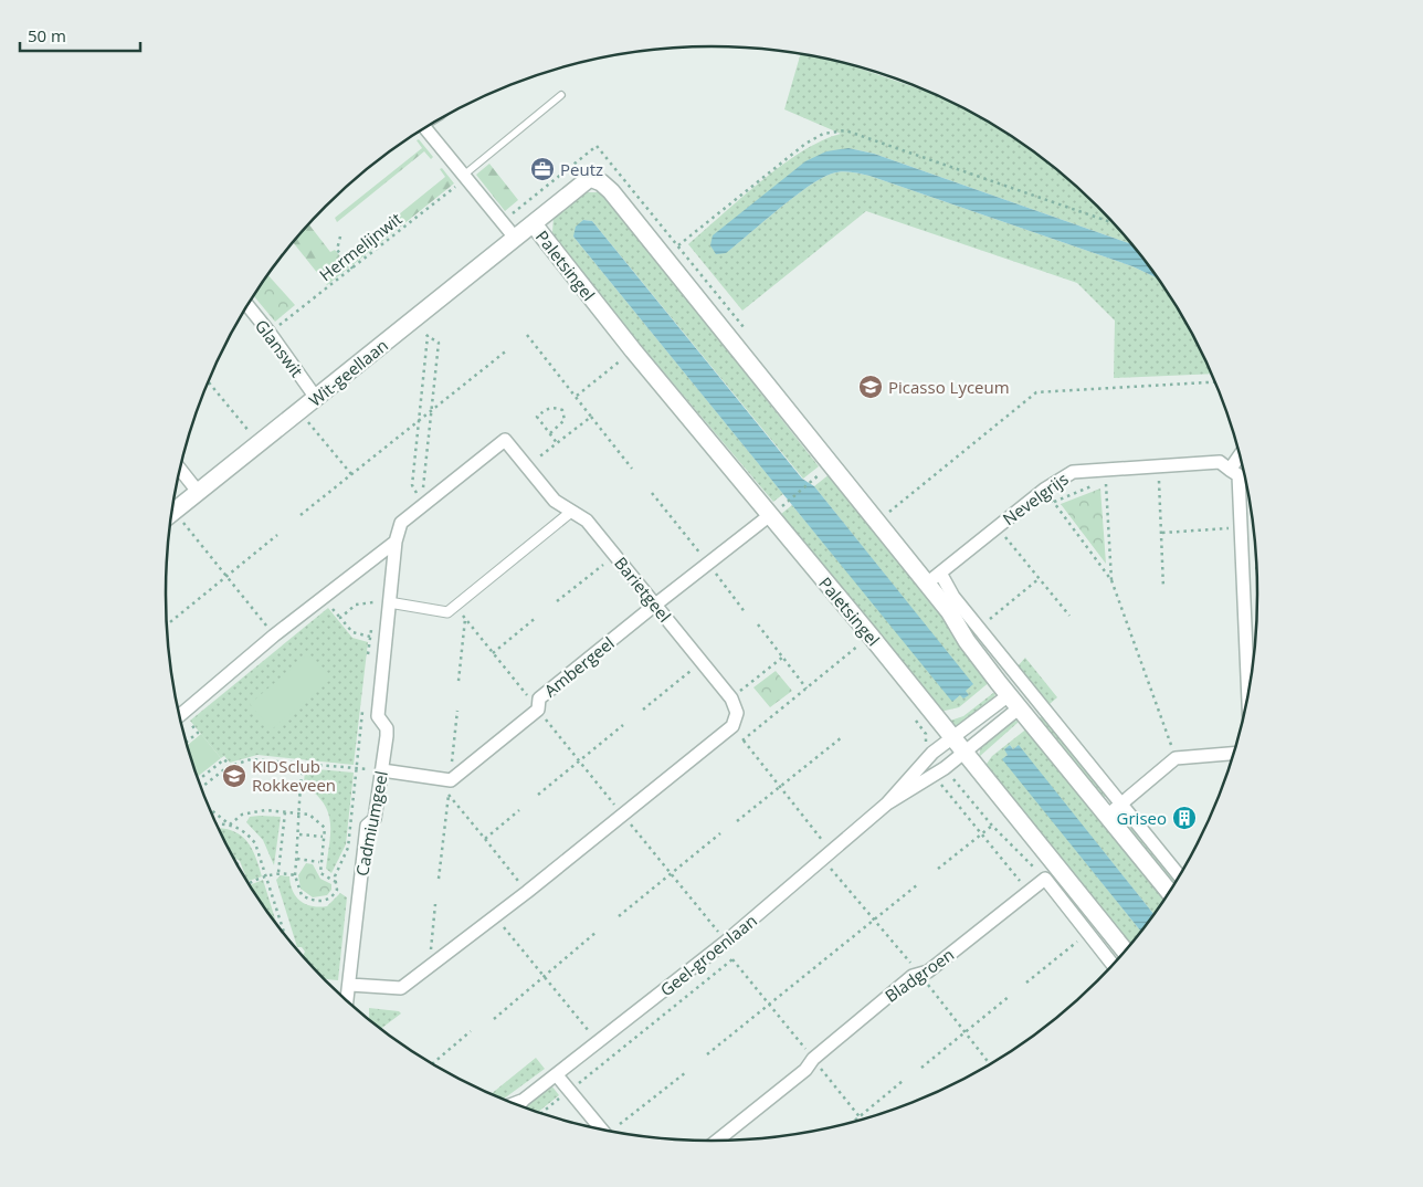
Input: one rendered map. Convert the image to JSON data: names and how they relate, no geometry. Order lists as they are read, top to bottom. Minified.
{"streets":{"street":["Paletsingel","Glanswit","Wit-geellaan","Nevelgrijs","Barietgeel","Ambergeel","Cadmiumgeel","Geel-groenlaan","Bladgroen"],"path":["Hermelijnwit"]},"crossings":[["Hermelijnwit","Glanswit"],["Paletsingel","Wit-geellaan"],["Paletsingel","Nevelgrijs"],["Paletsingel","Ambergeel"],["Paletsingel","Geel-groenlaan"],["Glanswit","Wit-geellaan"],["Barietgeel","Ambergeel"],["Barietgeel","Cadmiumgeel"],["Ambergeel","Cadmiumgeel"]],"places":{"office":["Peutz"],"school or university":["Picasso Lyceum","KIDSclub Rokkeveen"],"building":["Griseo"]},"scale_bar":"50 m"}
